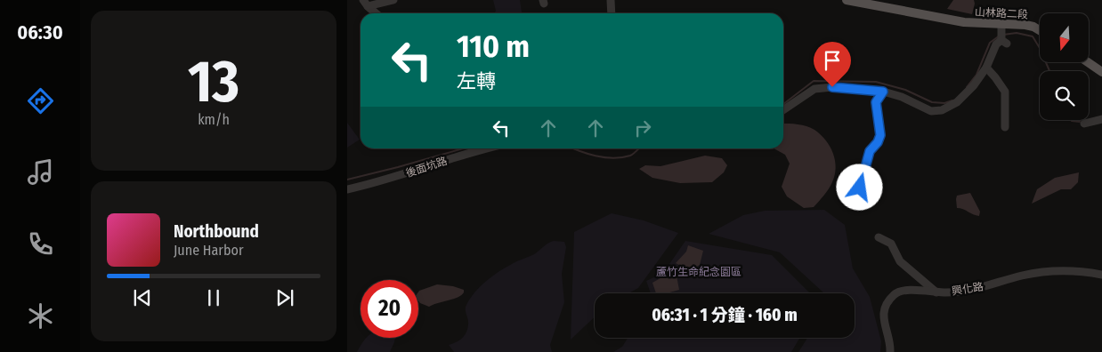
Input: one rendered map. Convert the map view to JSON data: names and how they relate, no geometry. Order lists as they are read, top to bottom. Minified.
{"streets":{"main road":["山林路二段"],"street":["後面坑路","興化路"]},"parks":["蘆竹生命紀念園區"],"north":"bottom","page":{"tabs":"06:30","tile":["13","km/h"],"turn":["110 m","左轉"],"song":["Northbound","June Harbor"],"limit":"20","trip":"06:31 · 1 分鐘 · 160 m"}}
